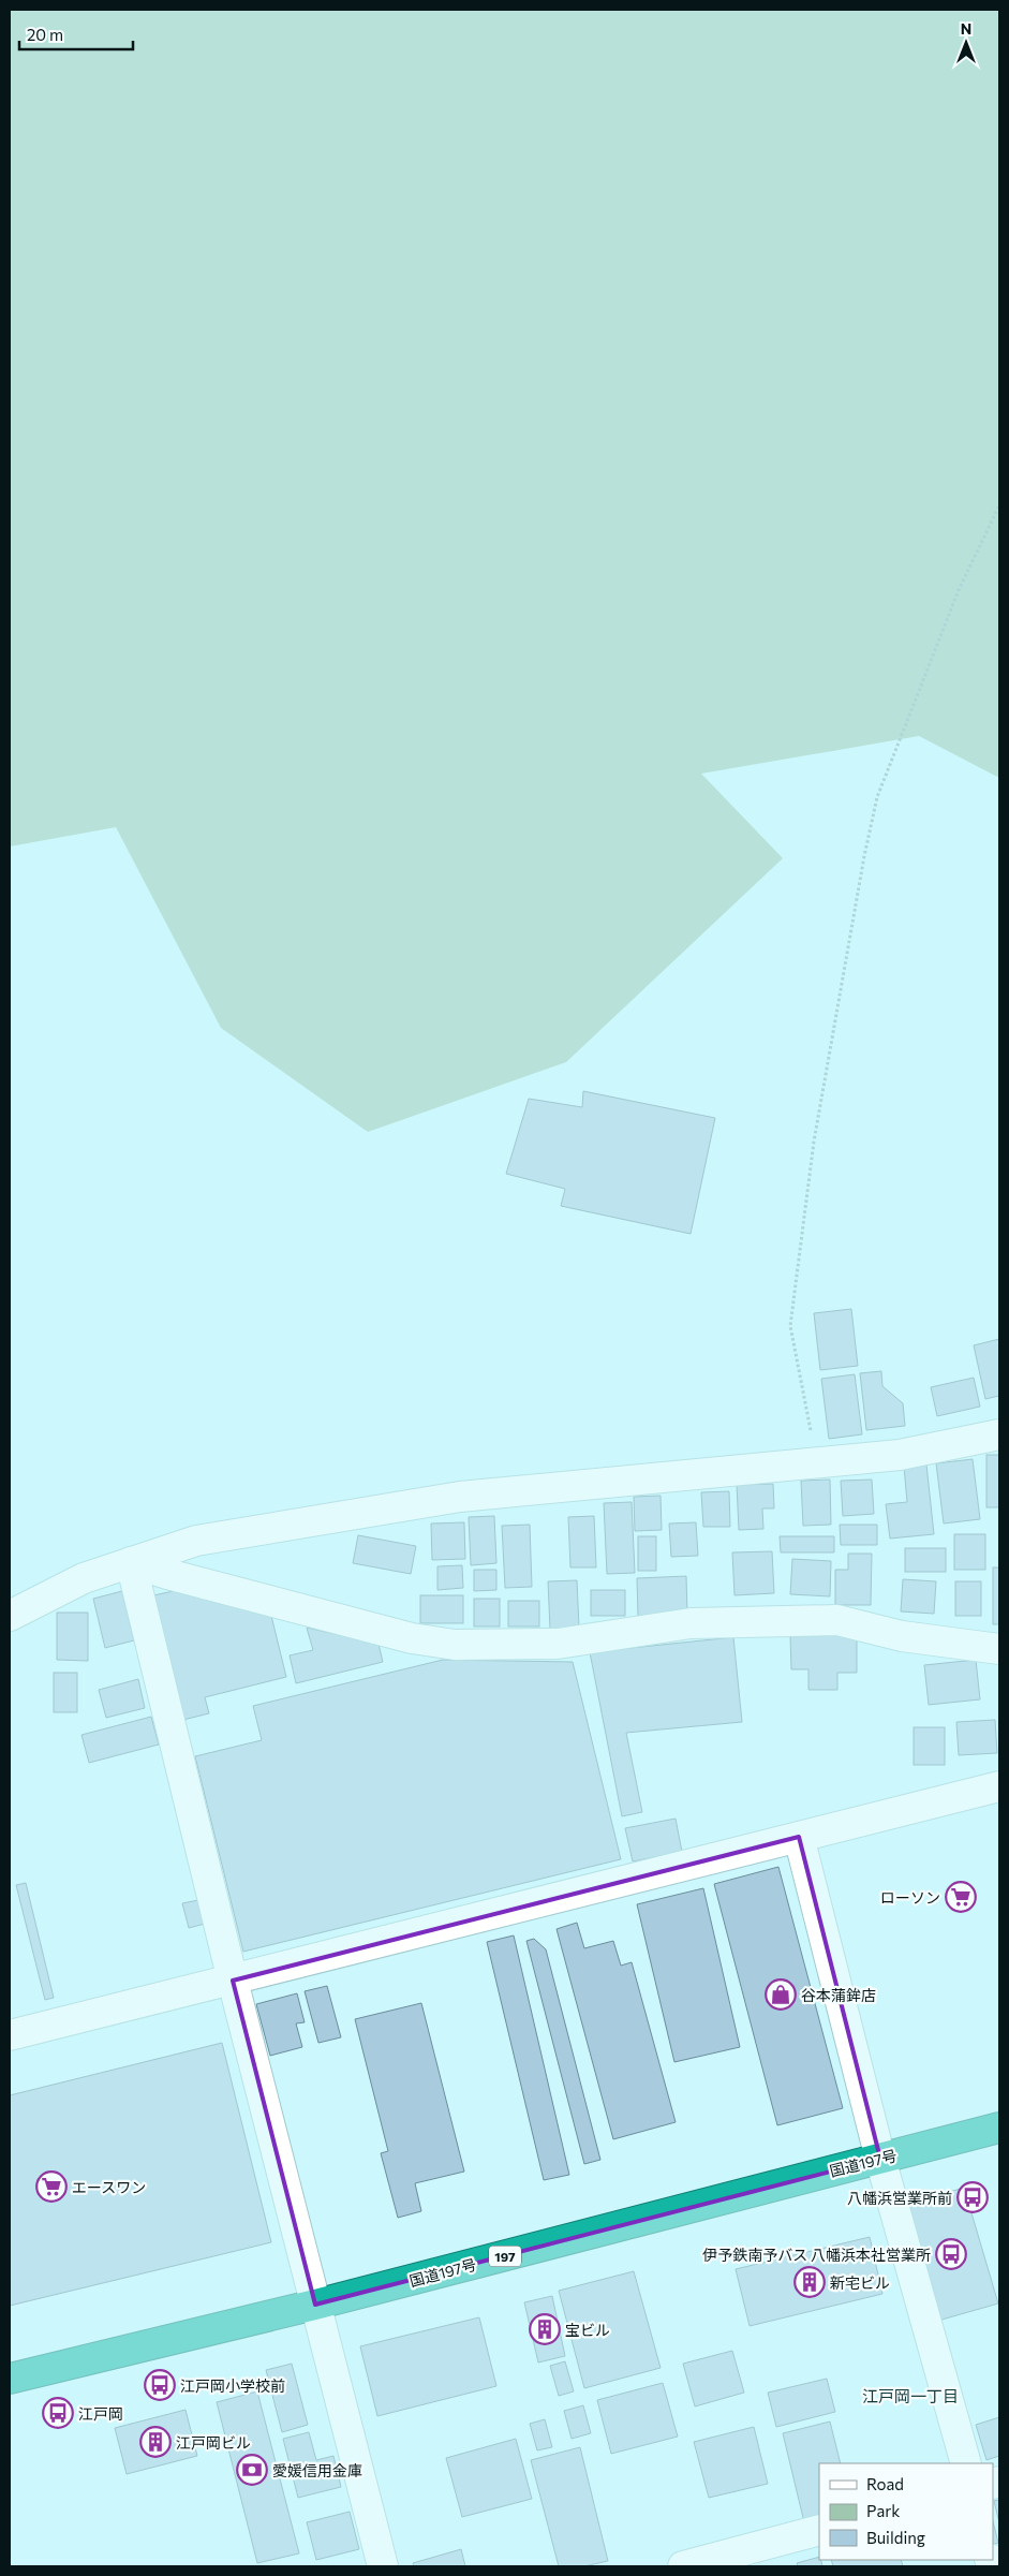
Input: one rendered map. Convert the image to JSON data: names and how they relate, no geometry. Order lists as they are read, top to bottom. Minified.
{"streets":{"highway":["国道197号","197"]},"districts":["江戸岡一丁目"],"places":{"supermarket":["ローソン","エースワン"],"shop":["谷本蒲鉾店"],"bus stop":["八幡浜営業所前","伊予鉄南予バス 八幡浜本社営業所","江戸岡小学校前","江戸岡"],"building":["新宅ビル","宝ビル","江戸岡ビル"],"bank":["愛媛信用金庫"]},"legend":["Road","Park","Building"],"scale_bar":"20 m","north":"top"}
